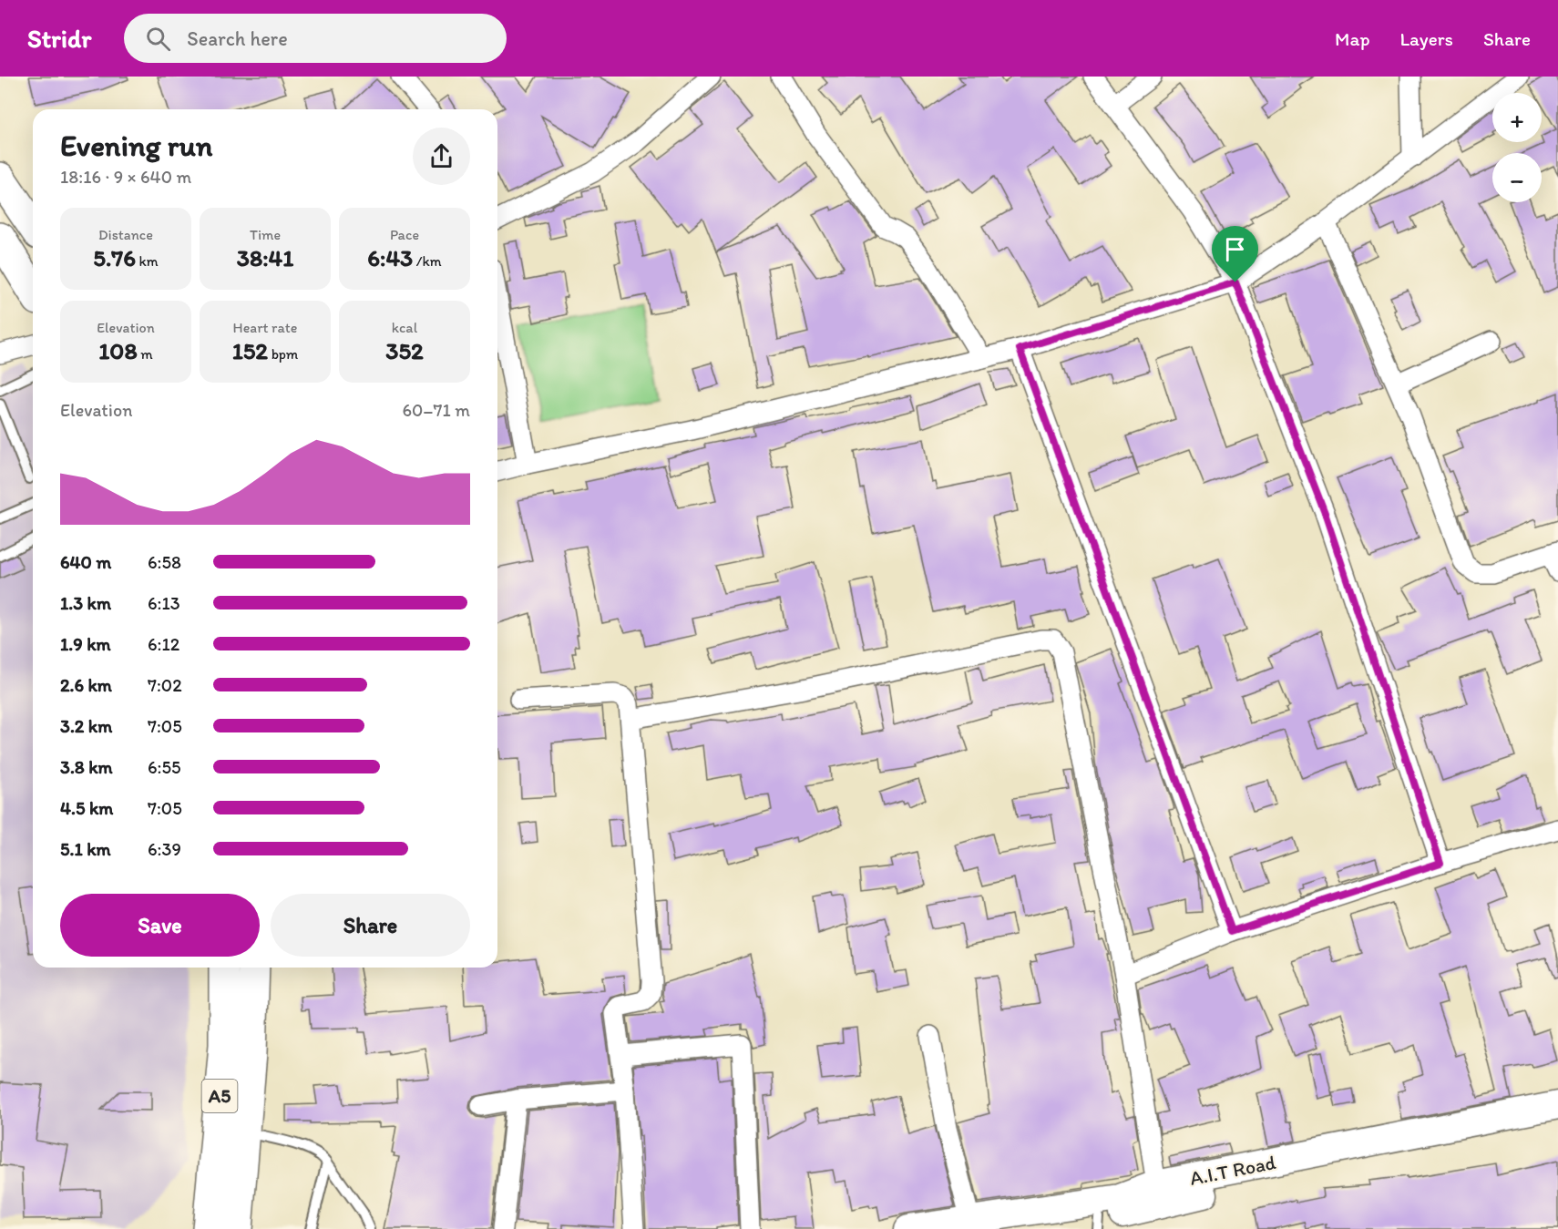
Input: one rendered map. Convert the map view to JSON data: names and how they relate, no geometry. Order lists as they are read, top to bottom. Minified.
{"streets":{"highway":["A5"],"street":["A.I.T Road"]},"page":{"header":"Stridr","search":"Search here","nav":["Map","Layers","Share"],"map_buttons":["+","−"],"heading":["Evening run","18:16 · 9 × 640 m"],"stats":[["Distance","5.76 km"],["Time","38:41"],["Pace","6:43 /km"],["Elevation","108 m"],["Heart rate","152 bpm"],["kcal","352"]],"chart":["Elevation","60–71 m"],"list":[{"name":"640 m","note":"6:58"},{"name":"1.3 km","note":"6:13"},{"name":"1.9 km","note":"6:12"},{"name":"2.6 km","note":"7:02"},{"name":"3.2 km","note":"7:05"},{"name":"3.8 km","note":"6:55"},{"name":"4.5 km","note":"7:05"},{"name":"5.1 km","note":"6:39"}],"buttons":["Save","Share"]}}
